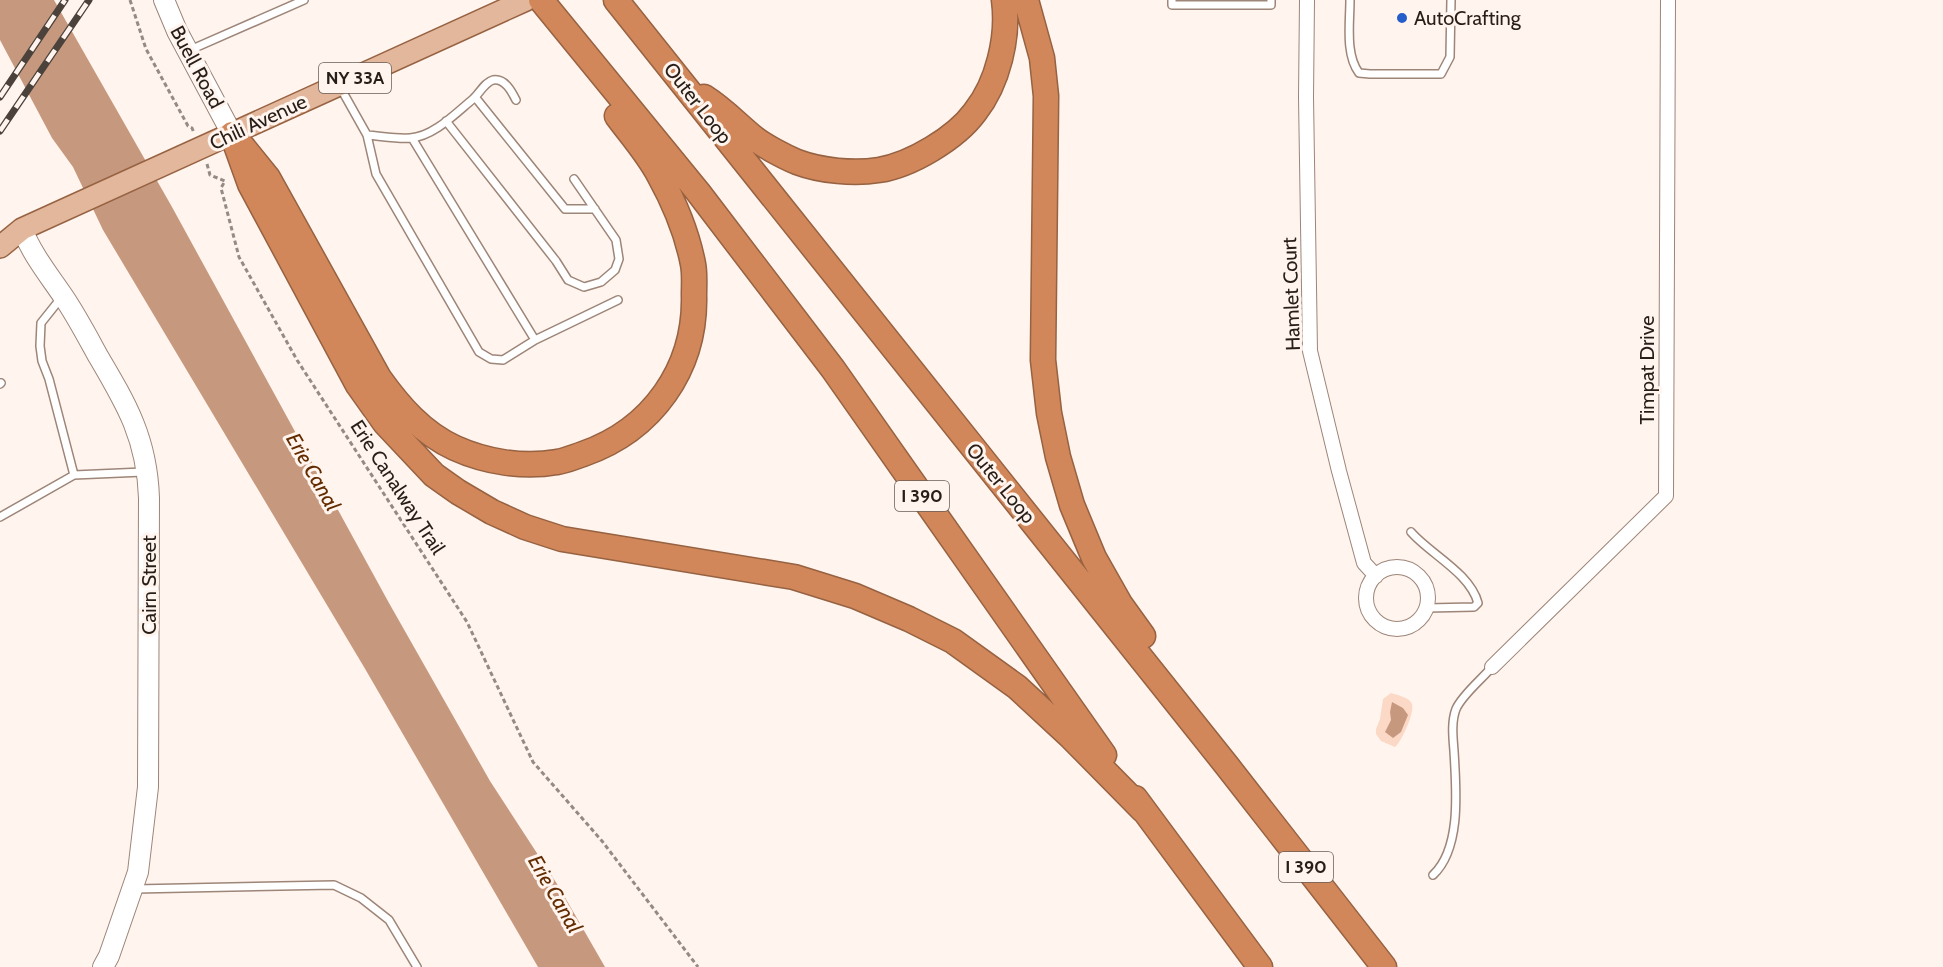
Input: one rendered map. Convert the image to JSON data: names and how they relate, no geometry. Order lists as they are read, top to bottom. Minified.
{"streets":{"highway":["Outer Loop","I 390"],"main road":["NY 33A","Chili Avenue"],"street":["Buell Road","Hamlet Court","Timpat Drive","Cairn Street"],"path":["Erie Canalway Trail"]},"crossings":[["Buell Road","Chili Avenue"],["Chili Avenue","Erie Canalway Trail"],["Chili Avenue","Cairn Street"]],"water":["Erie Canal"],"places":["AutoCrafting"]}
